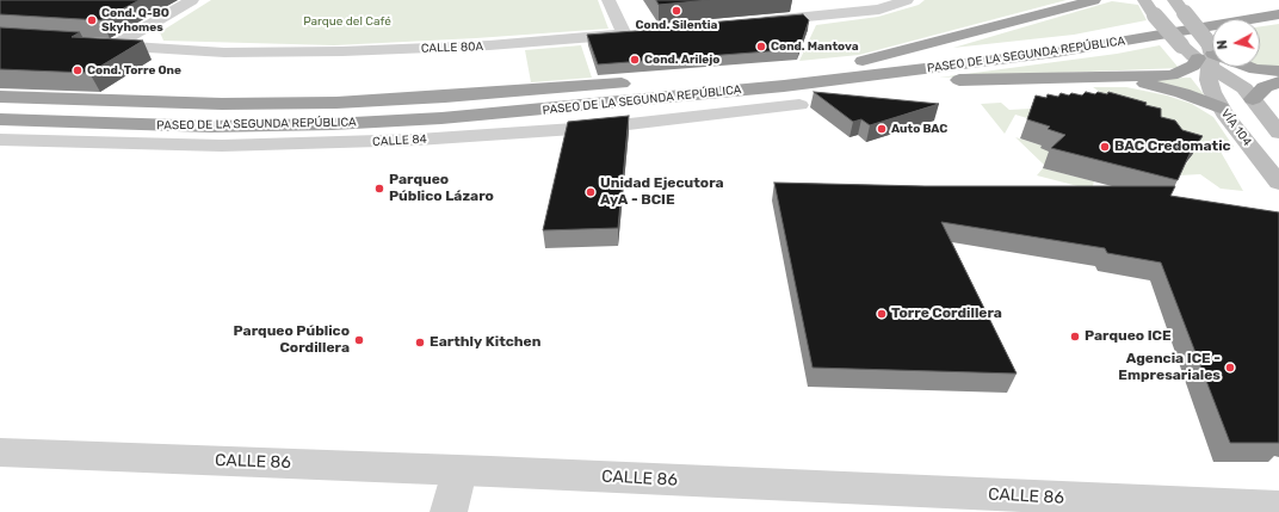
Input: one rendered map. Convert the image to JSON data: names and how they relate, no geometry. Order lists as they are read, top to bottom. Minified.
{"streets":{"highway":["PASEO DE LA SEGUNDA REPÚBLICA"],"main road":["VÍA 104"],"street":["CALLE 80A","CALLE 84","CALLE 86"]},"parks":["Parque del Café"],"places":["Cond. Silentia","Cond. Q-BO Skyhomes","Cond. Mantova","Cond. Arilejo","Cond. Torre One","Auto BAC","BAC Credomatic","Parqueo Público Lázaro","Unidad Ejecutora AyA - BCIE","Torre Cordillera","Parqueo ICE","Parqueo Público Cordillera","Earthly Kitchen","Agencia ICE - Empresariales"],"north":"left"}
